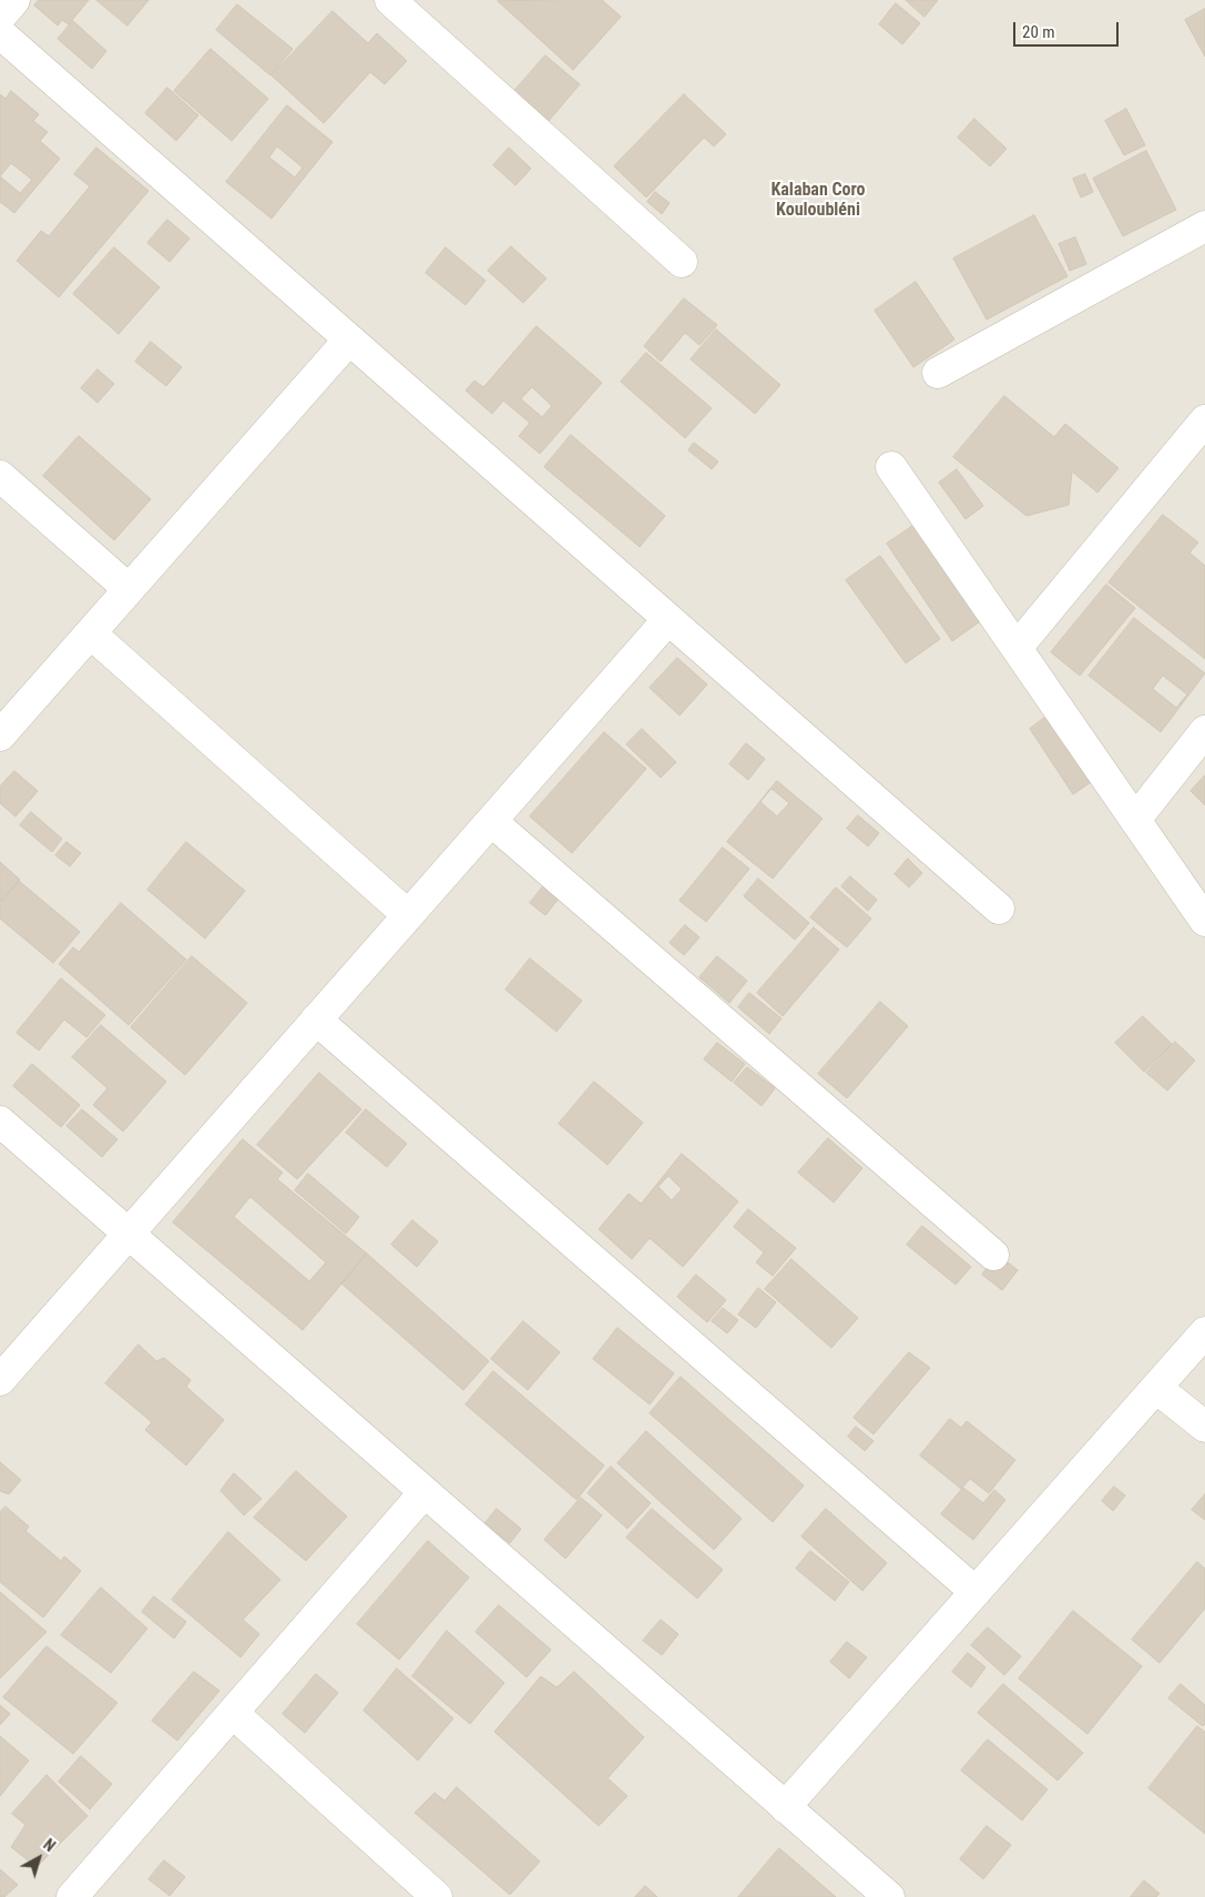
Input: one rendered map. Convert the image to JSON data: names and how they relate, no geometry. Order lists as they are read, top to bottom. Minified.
{"districts":["Kalaban Coro Kouloubléni"],"scale_bar":"20 m","north":"top right"}
